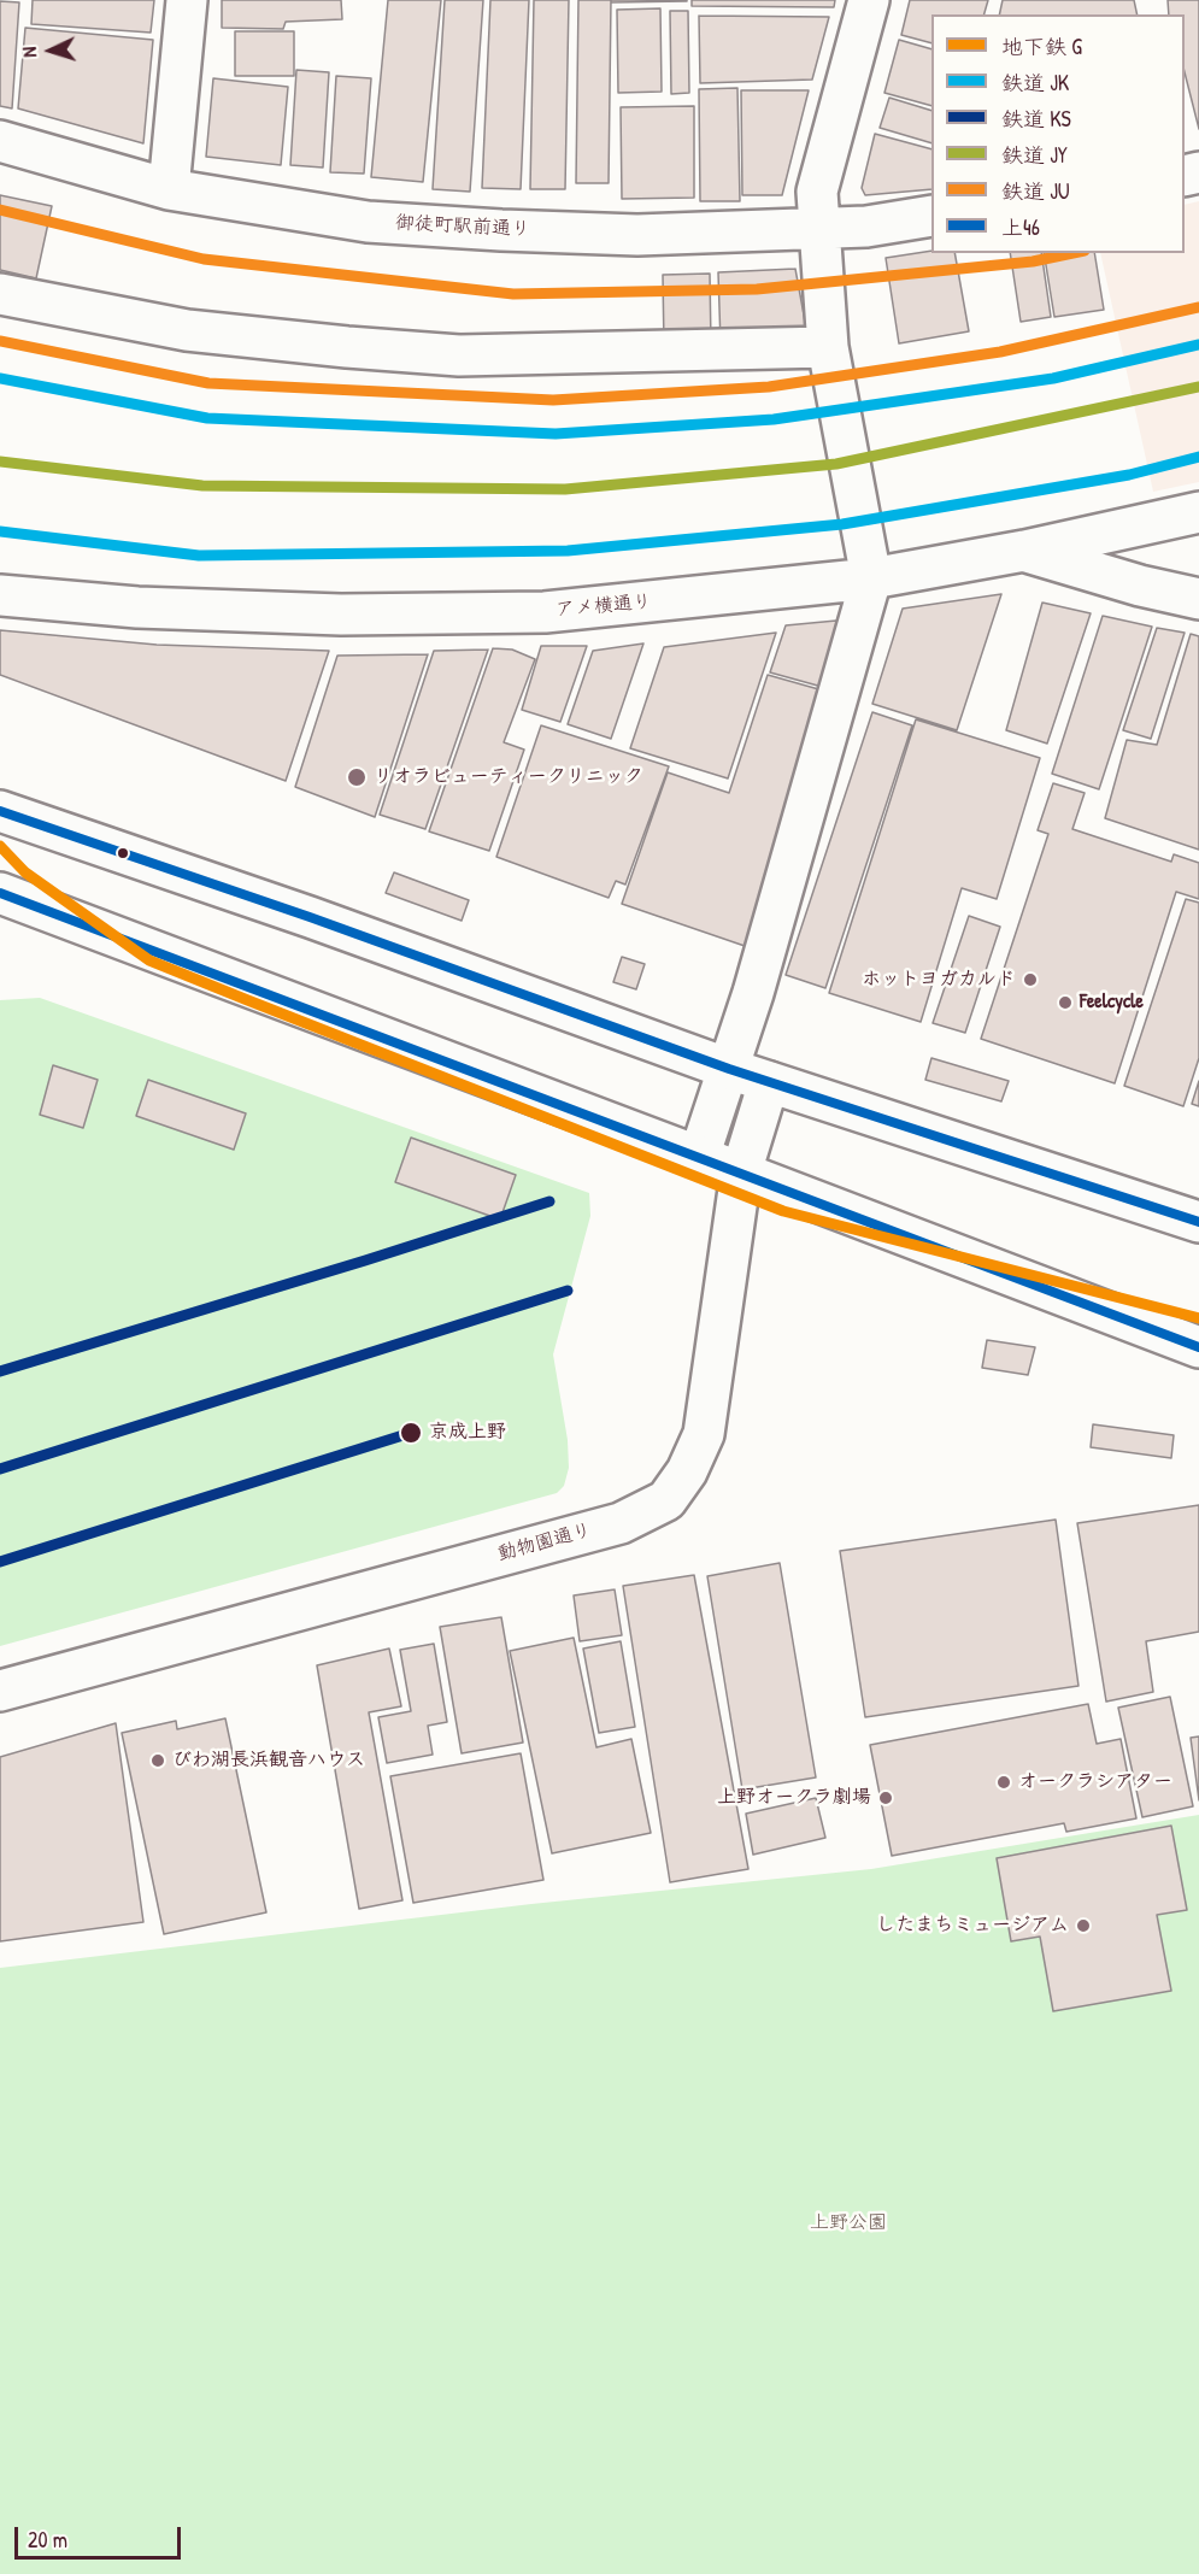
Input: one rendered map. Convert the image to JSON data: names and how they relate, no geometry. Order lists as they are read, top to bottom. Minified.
{"streets":{"street":["御徒町駅前通り","アメ横通り","動物園通り"]},"parks":["上野公園"],"places":["リオラビューティークリニック","ホットヨガカルド","Feelcycle","京成上野","びわ湖長浜観音ハウス","オークラシアター","上野オークラ劇場","したまちミュージアム"],"lines":["rail line JU","rail line JK","rail line JY","transit line 上46","metro line G","rail line KS"],"legend":["地下鉄 G","鉄道 JK","鉄道 KS","鉄道 JY","鉄道 JU","上46"],"scale_bar":"20 m","north":"left"}
